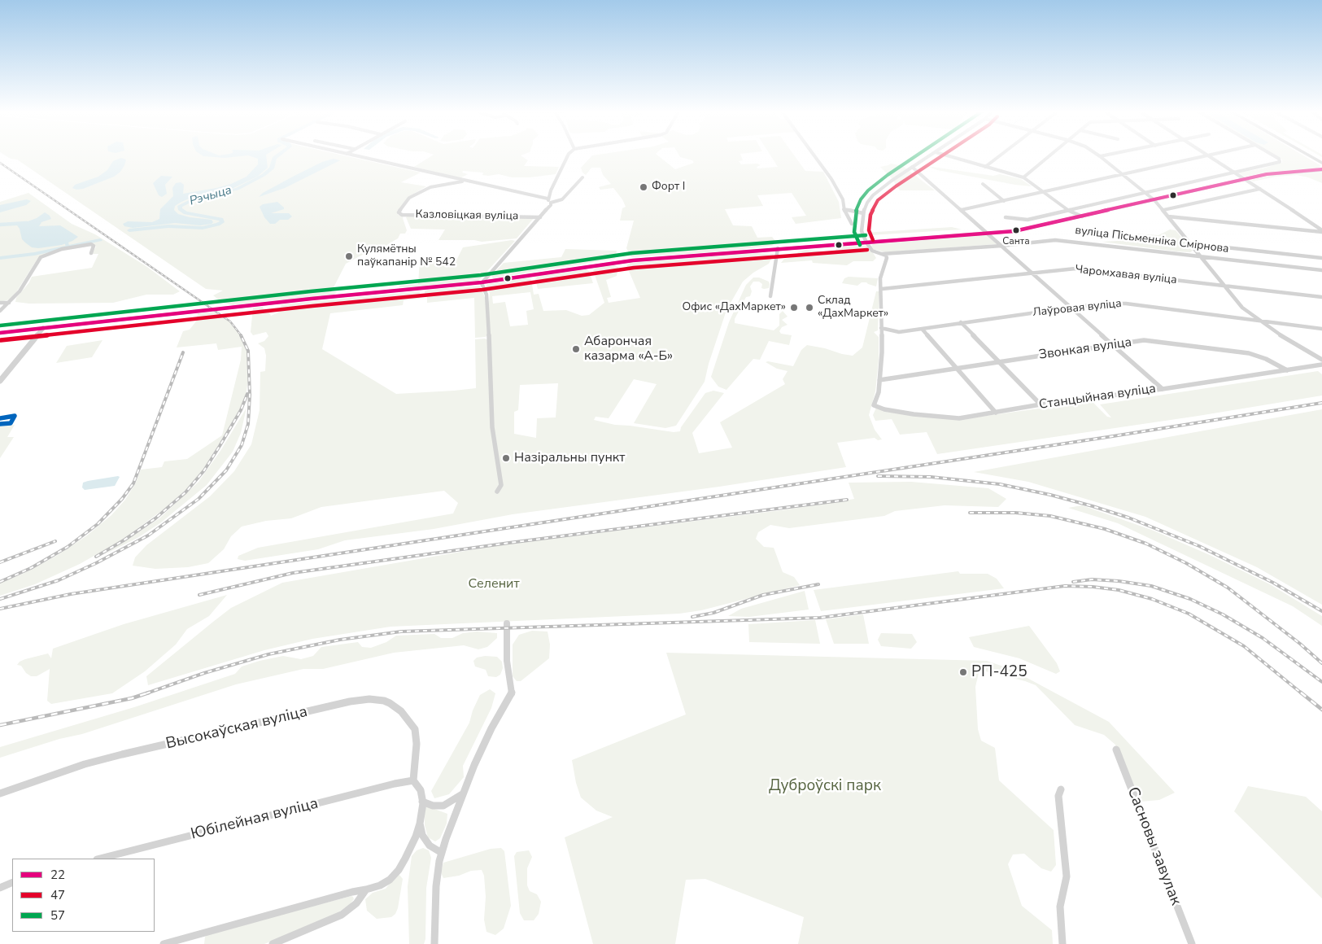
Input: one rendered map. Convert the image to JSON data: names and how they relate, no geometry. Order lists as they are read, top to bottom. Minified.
{"streets":{"main road":["вуліца Пісьменніка Смірнова"],"street":["Казловіцкая вуліца","Чаромхавая вуліца","Лаўровая вуліца","Звонкая вуліца","Станцыйная вуліца","Высокаўская вуліца","Юбілейная вуліца","Сасновы завулак"]},"crossings":[["Звонкая вуліца","Станцыйная вуліца"],["Высокаўская вуліца","Юбілейная вуліца"]],"water":["Рэчыца"],"parks":["Селенит","Дуброўскі парк"],"places":["Форт I","Санта","Кулямётны паўкапанір № 542","Офис «ДахМаркет»","Склад «ДахМаркет»","Абарончая казарма «А-Б»","Назіральны пункт","РП-425"],"lines":["transit line 47","transit line 57","transit line 22"],"legend":["22","47","57"]}
